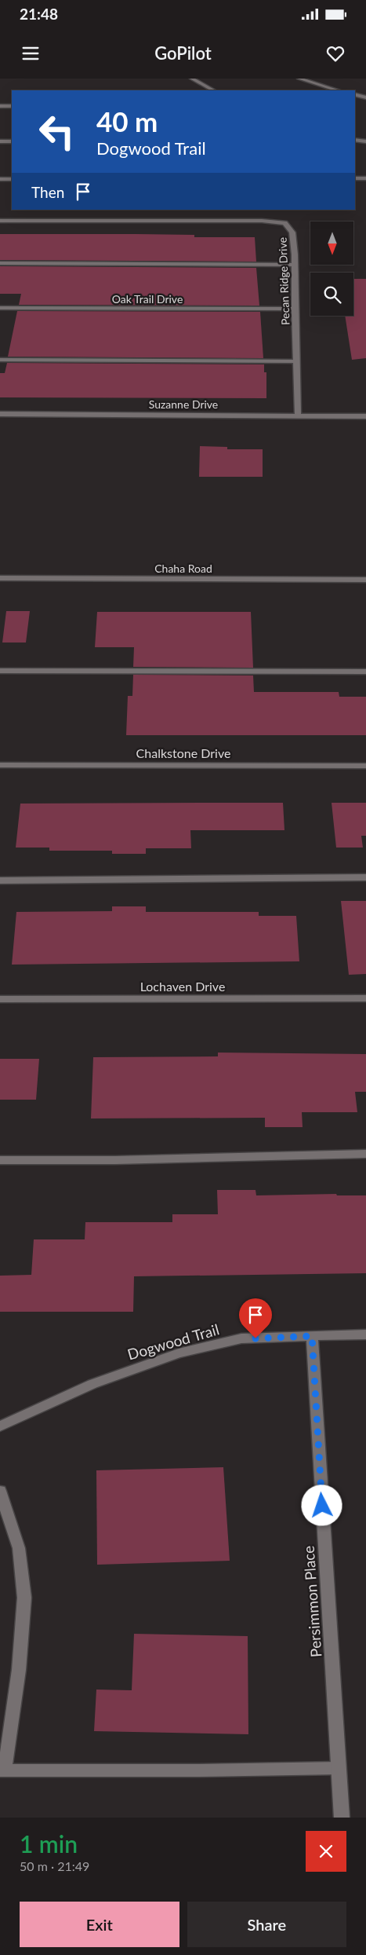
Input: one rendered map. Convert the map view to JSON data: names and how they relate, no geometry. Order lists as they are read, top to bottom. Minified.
{"streets":{"street":["Pecan Ridge Drive","Oak Trail Drive","Suzanne Drive","Chaha Road","Chalkstone Drive","Lochaven Drive","Dogwood Trail","Persimmon Place"]},"crossings":[["Pecan Ridge Drive","Oak Trail Drive"],["Pecan Ridge Drive","Suzanne Drive"],["Dogwood Trail","Persimmon Place"]],"north":"bottom","page":{"status":"21:48","header":"GoPilot","turn":["40 m","Dogwood Trail"],"then":"Then","heading":["1 min","50 m · 21:49"],"buttons":["Exit","Share"]}}
